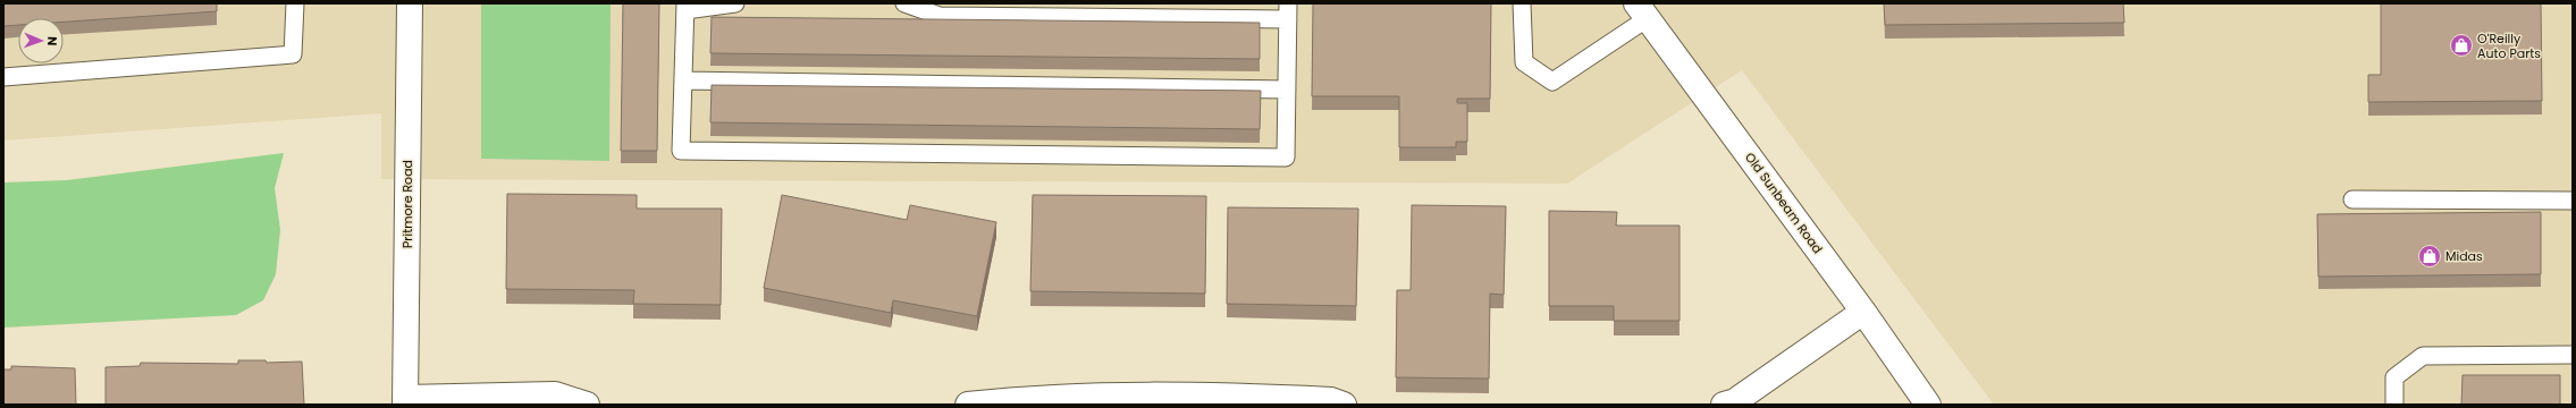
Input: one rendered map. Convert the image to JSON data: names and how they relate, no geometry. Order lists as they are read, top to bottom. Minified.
{"streets":{"street":["Old Sunbeam Road","Pritmore Road"]},"places":{"shop":["O'Reilly Auto Parts","Midas"]},"north":"right"}
